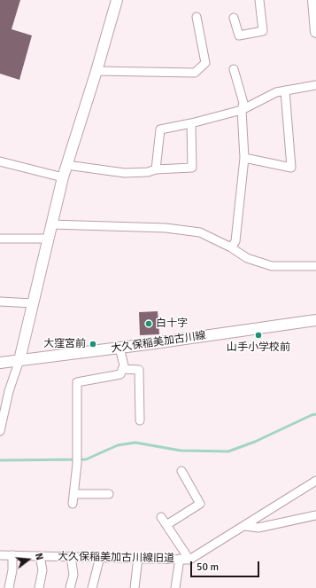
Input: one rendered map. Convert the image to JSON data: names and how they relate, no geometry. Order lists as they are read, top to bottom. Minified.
{"streets":{"street":["大久保稲美加古川線","大久保稲美加古川線旧道"]},"places":["白十字","山手小学校前","大窪宮前"],"scale_bar":"50 m","north":"right"}
